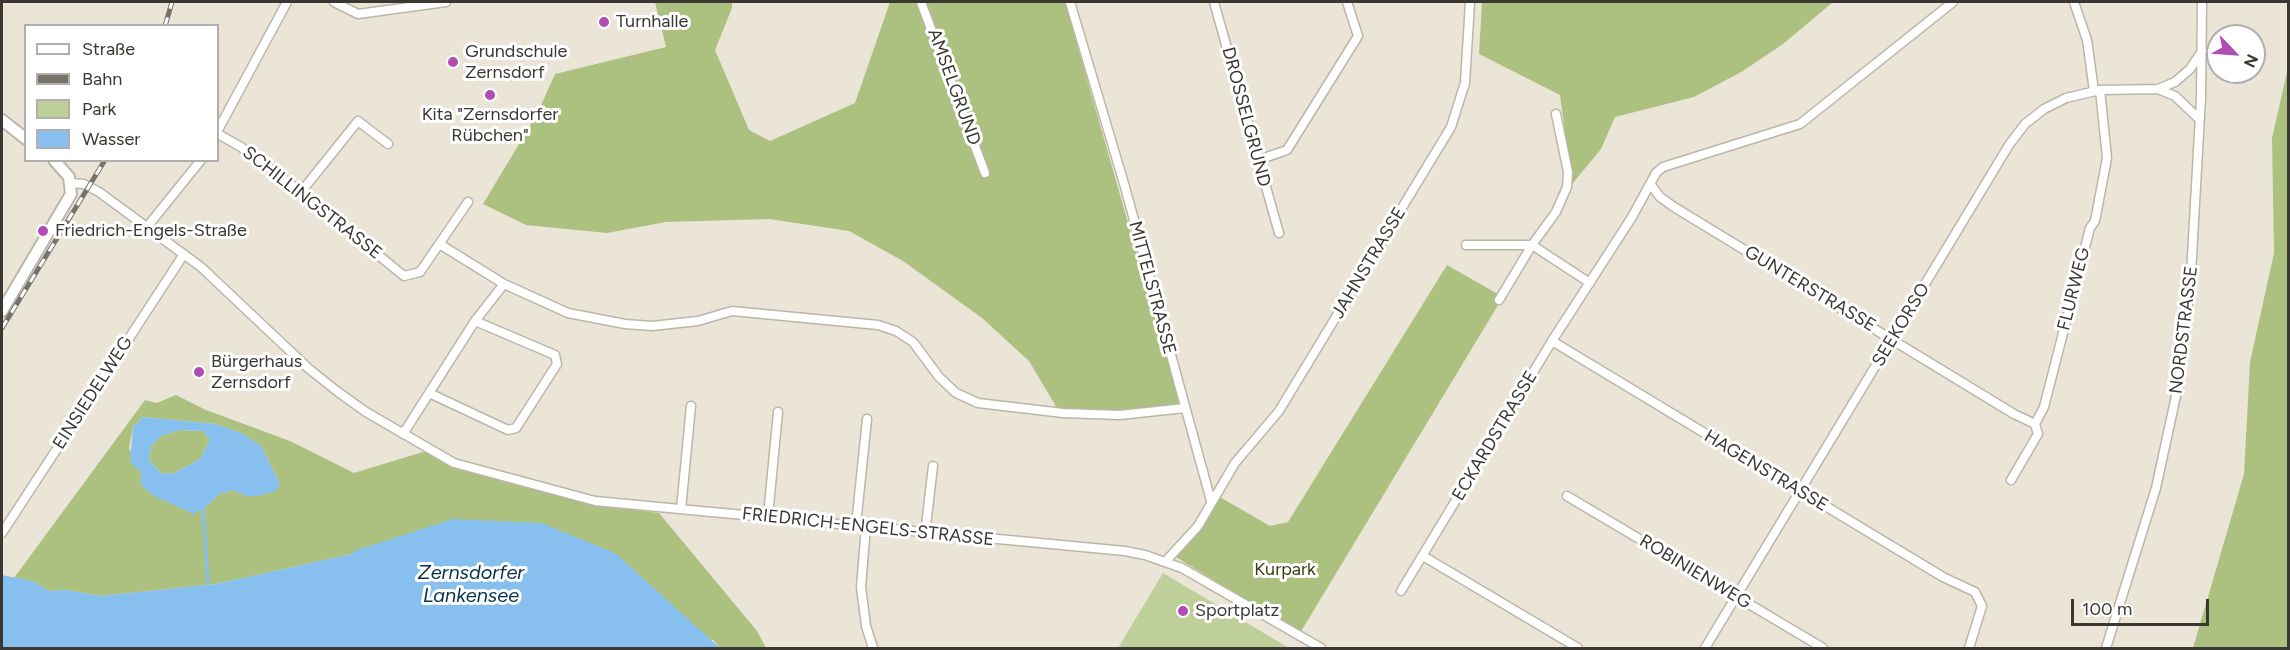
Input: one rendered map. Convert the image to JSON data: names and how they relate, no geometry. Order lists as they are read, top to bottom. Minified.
{"streets":{"street":["AMSELGRUND","DROSSELGRUND","SCHILLINGSTRASSE","JAHNSTRASSE","MITTELSTRASSE","GUNTERSTRASSE","FLURWEG","SEEKORSO","NORDSTRASSE","EINSIEDELWEG","ECKARDSTRASSE","HAGENSTRASSE","FRIEDRICH-ENGELS-STRASSE","ROBINIENWEG"]},"crossings":[["JAHNSTRASSE","MITTELSTRASSE"],["GUNTERSTRASSE","FLURWEG"],["GUNTERSTRASSE","SEEKORSO"],["GUNTERSTRASSE","ECKARDSTRASSE"],["FLURWEG","SEEKORSO"],["SEEKORSO","NORDSTRASSE"],["SEEKORSO","HAGENSTRASSE"],["SEEKORSO","ROBINIENWEG"],["EINSIEDELWEG","FRIEDRICH-ENGELS-STRASSE"],["ECKARDSTRASSE","HAGENSTRASSE"]],"water":["Zernsdorfer Lankensee"],"parks":["Kurpark"],"places":["Turnhalle","Grundschule Zernsdorf","Kita \"Zernsdorfer Rübchen\"","Friedrich-Engels-Straße","Bürgerhaus Zernsdorf","Sportplatz"],"legend":["Straße","Bahn","Park","Wasser"],"scale_bar":"100 m","north":"bottom right"}
